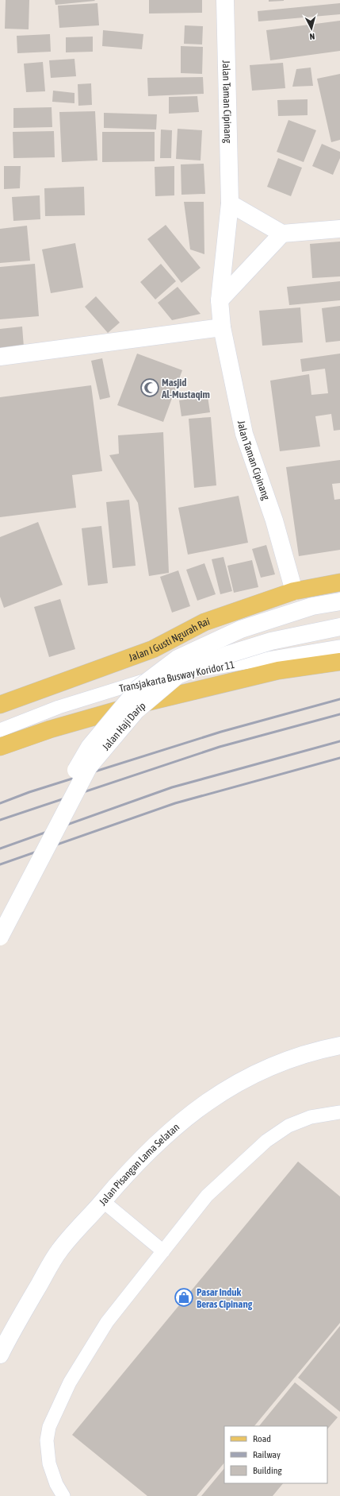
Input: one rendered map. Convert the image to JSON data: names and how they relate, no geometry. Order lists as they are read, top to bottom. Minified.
{"streets":{"main road":["Jalan I Gusti Ngurah Rai"],"street":["Jalan Taman Cipinang","Jalan Haji Darip","Jalan Pisangan Lama Selatan"],"lane":["Transjakarta Busway Koridor 11"]},"crossings":[["Jalan Taman Cipinang","Jalan I Gusti Ngurah Rai"]],"places":{"mosque":["Masjid Al-Mustaqim"],"shop":["Pasar Induk Beras Cipinang"]},"legend":["Road","Railway","Building"],"north":"bottom"}
